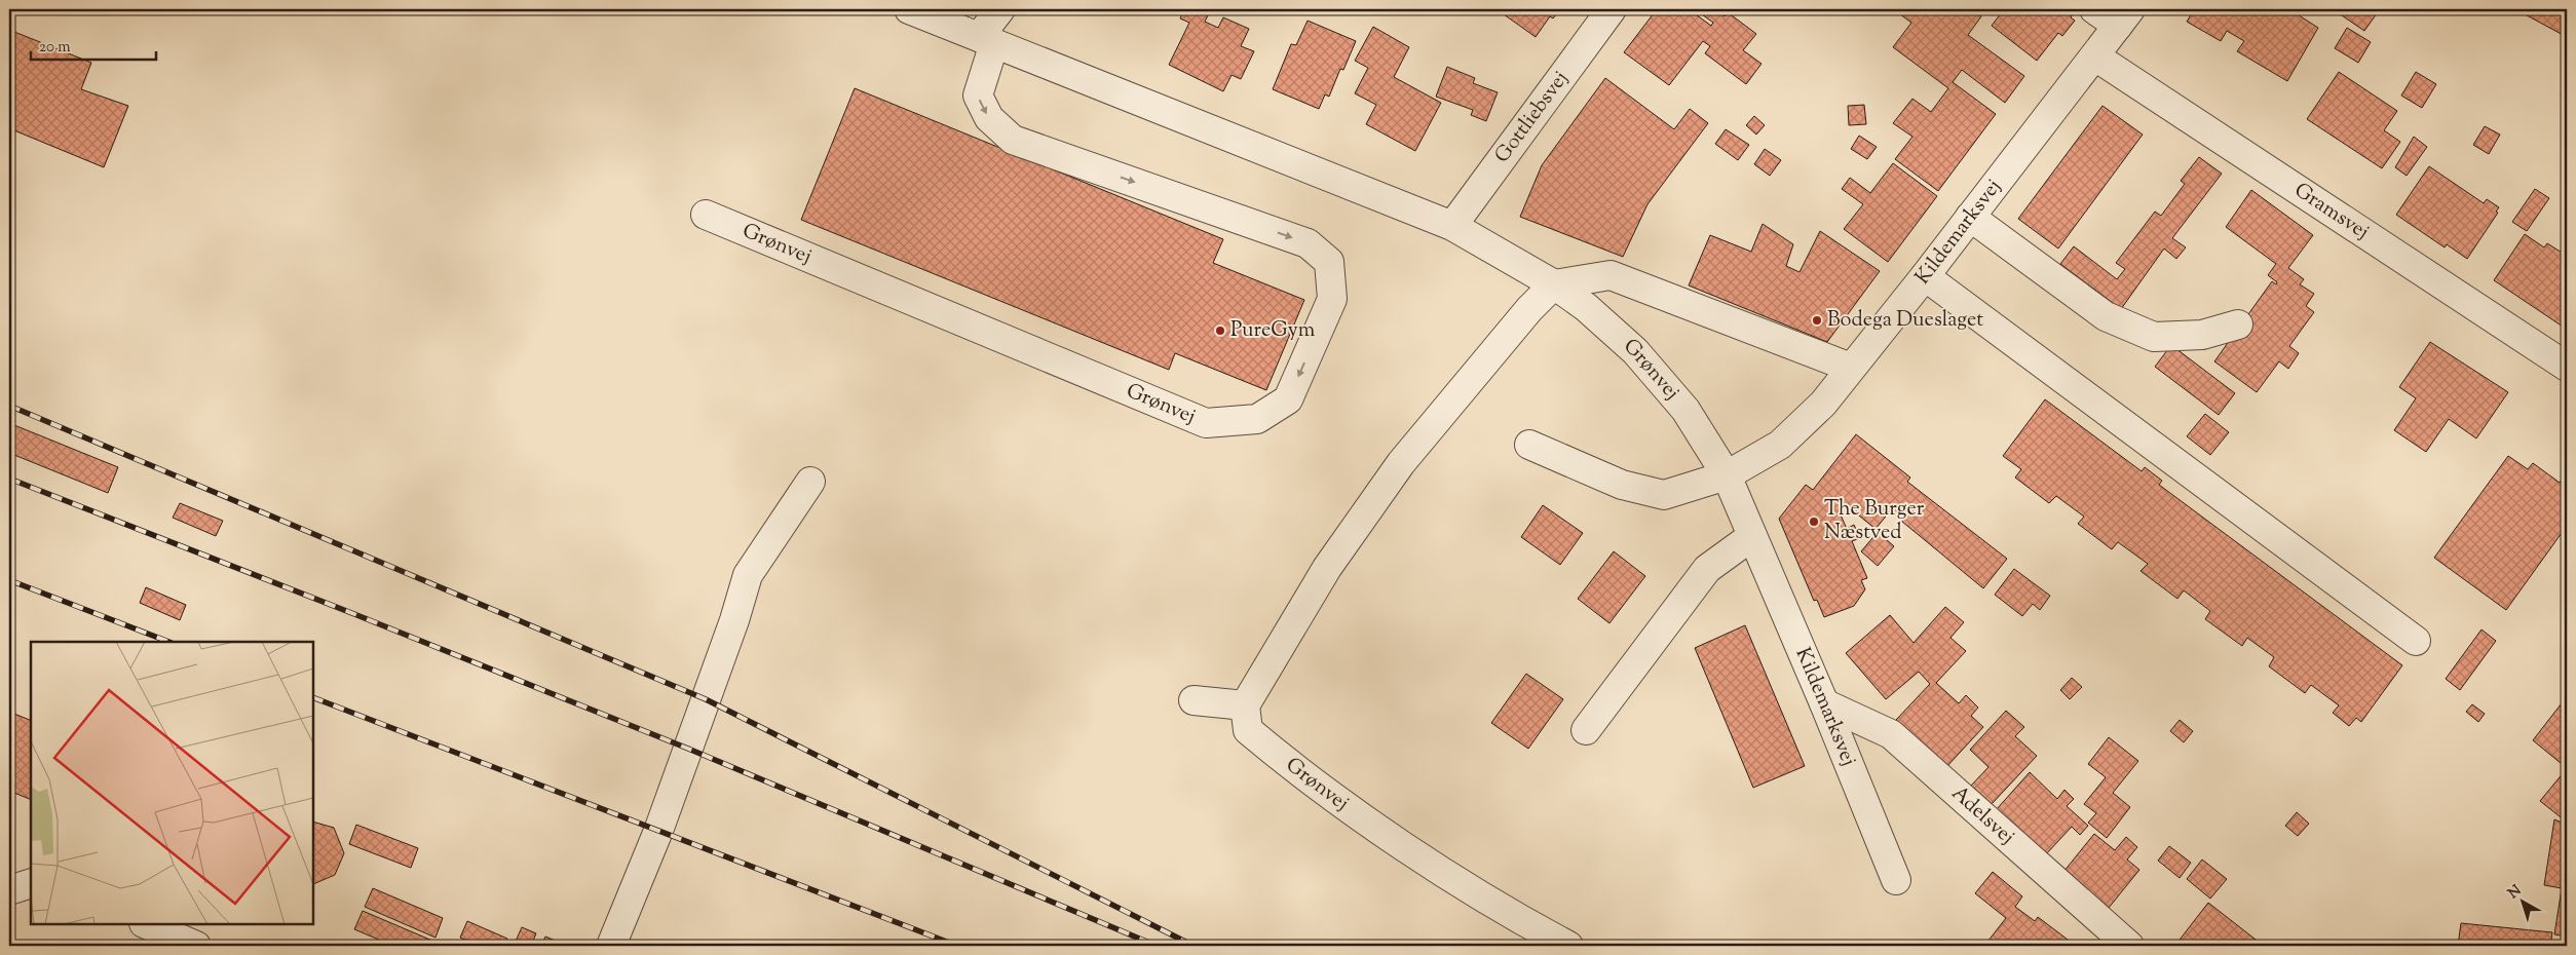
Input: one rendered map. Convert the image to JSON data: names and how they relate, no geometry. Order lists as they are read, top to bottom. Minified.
{"streets":{"street":["Gottliebsvej","Gramsvej","Kildemarksvej","Grønvej","Adelsvej"]},"crossings":[["Gottliebsvej","Grønvej"],["Gramsvej","Kildemarksvej"],["Kildemarksvej","Grønvej"],["Kildemarksvej","Adelsvej"]],"places":["Bodega Dueslaget","PureGym","The Burger Næstved"],"scale_bar":"20 m","north":"top left"}
